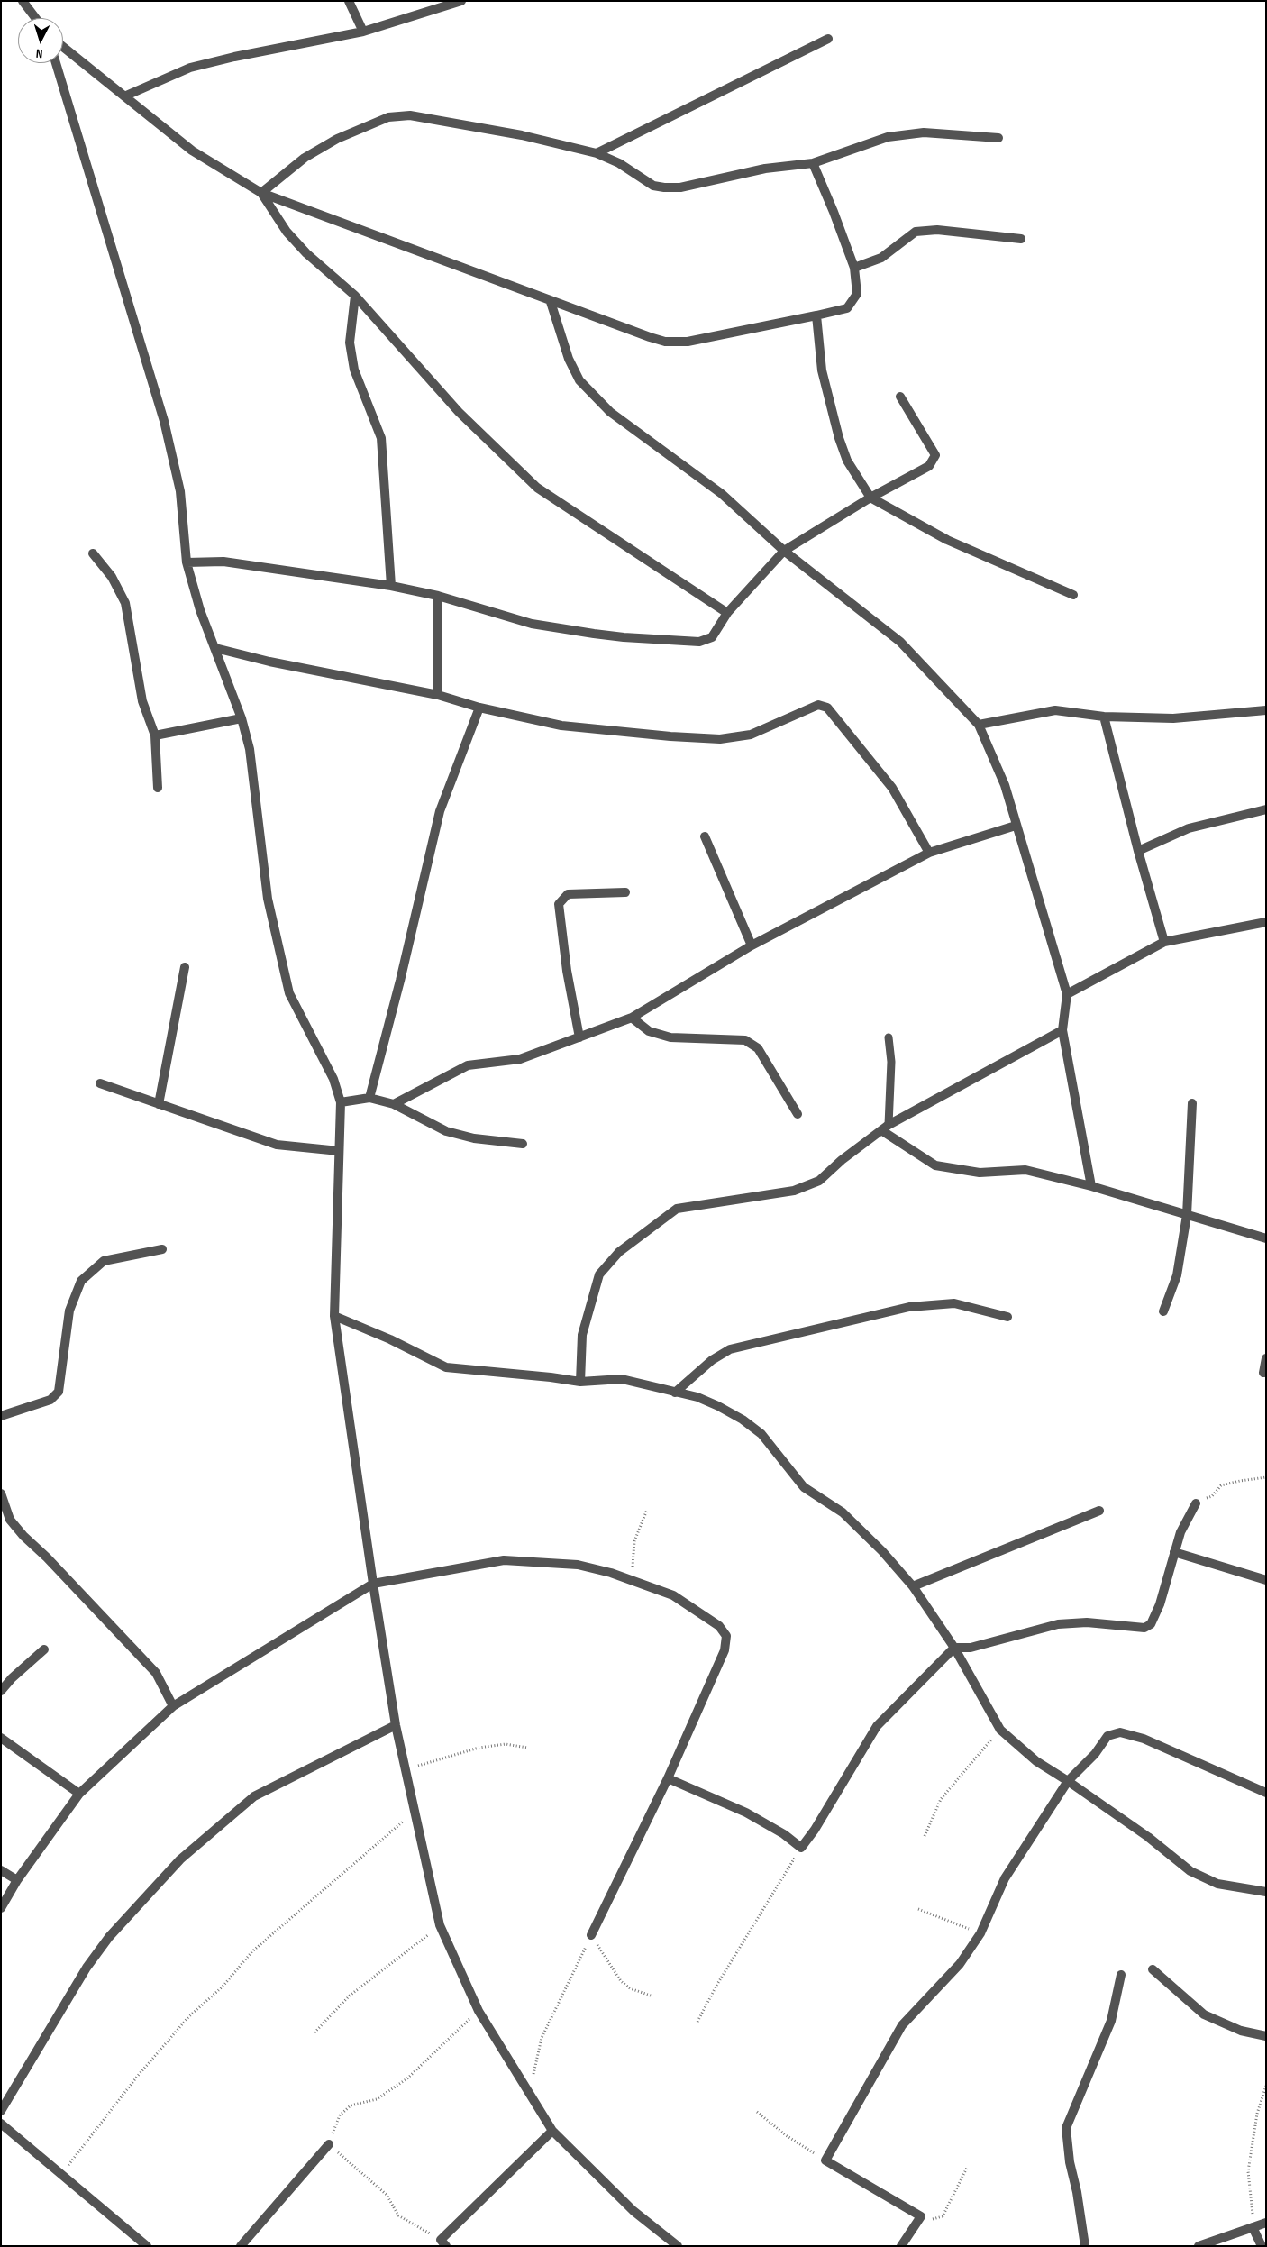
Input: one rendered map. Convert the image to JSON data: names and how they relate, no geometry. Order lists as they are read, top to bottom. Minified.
{"north":"bottom"}
